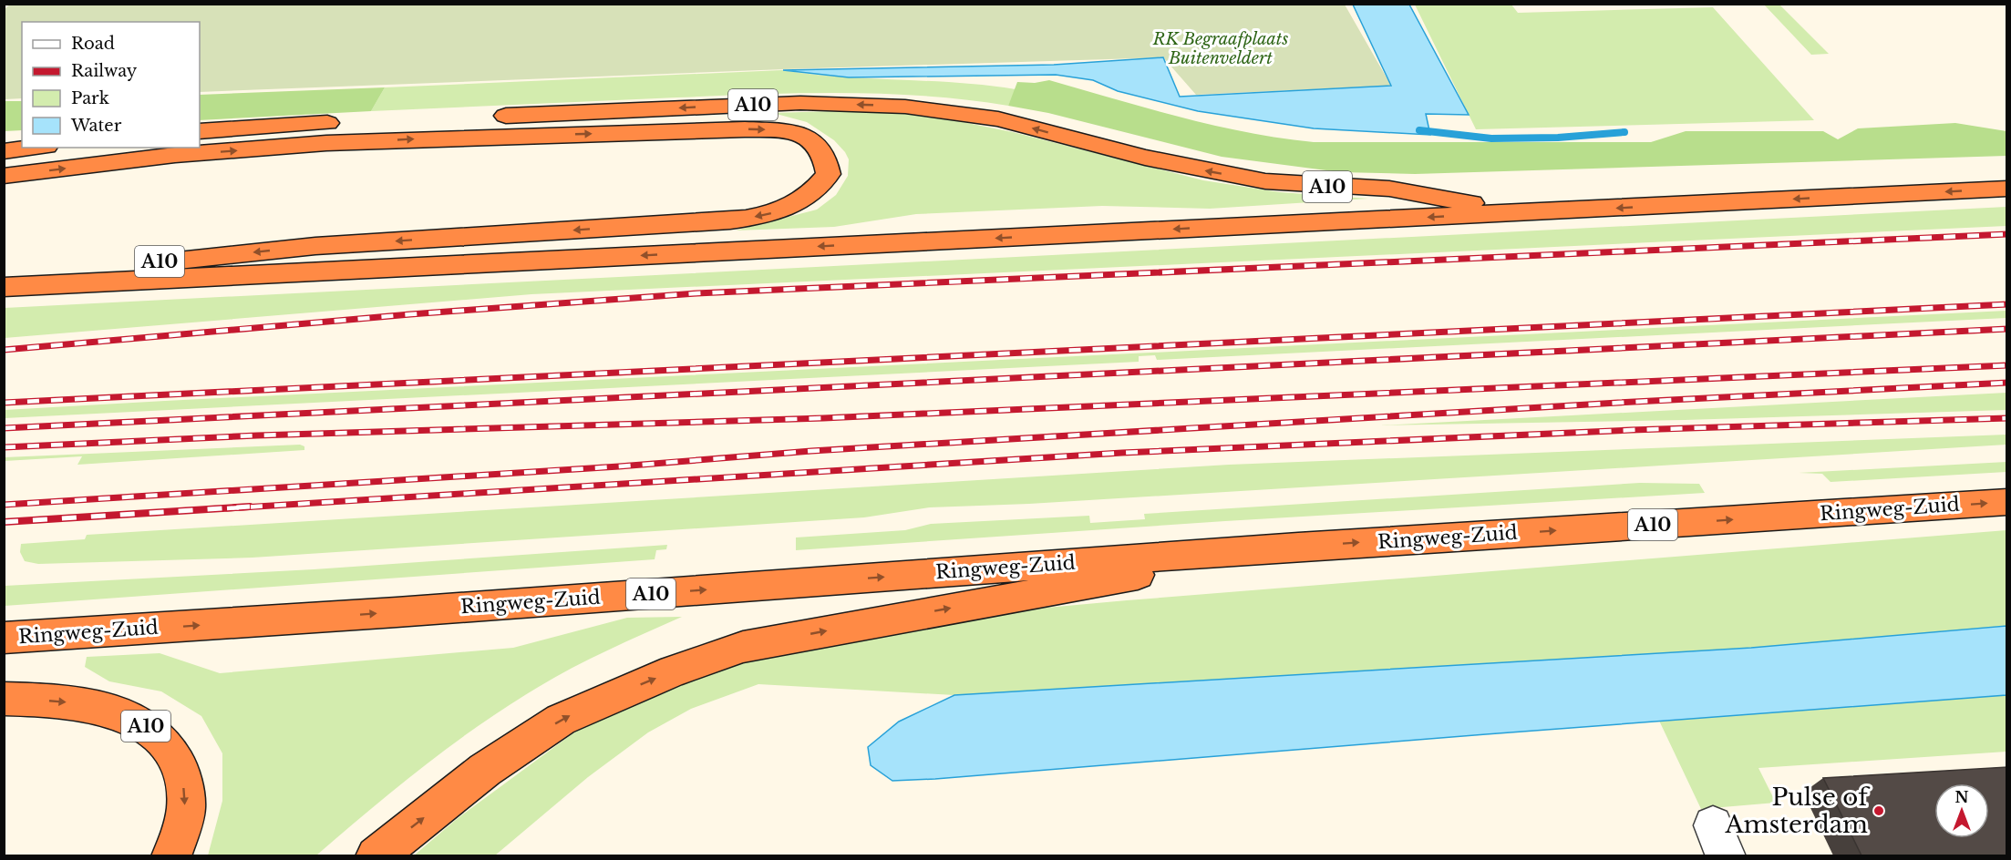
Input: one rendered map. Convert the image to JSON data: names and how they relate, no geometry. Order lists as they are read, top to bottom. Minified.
{"streets":{"highway":["A10","Ringweg-Zuid"]},"crossings":[["A10","Ringweg-Zuid"]],"parks":["RK Begraafplaats Buitenveldert"],"places":["Pulse of Amsterdam"],"legend":["Road","Railway","Park","Water"],"north":"top"}
